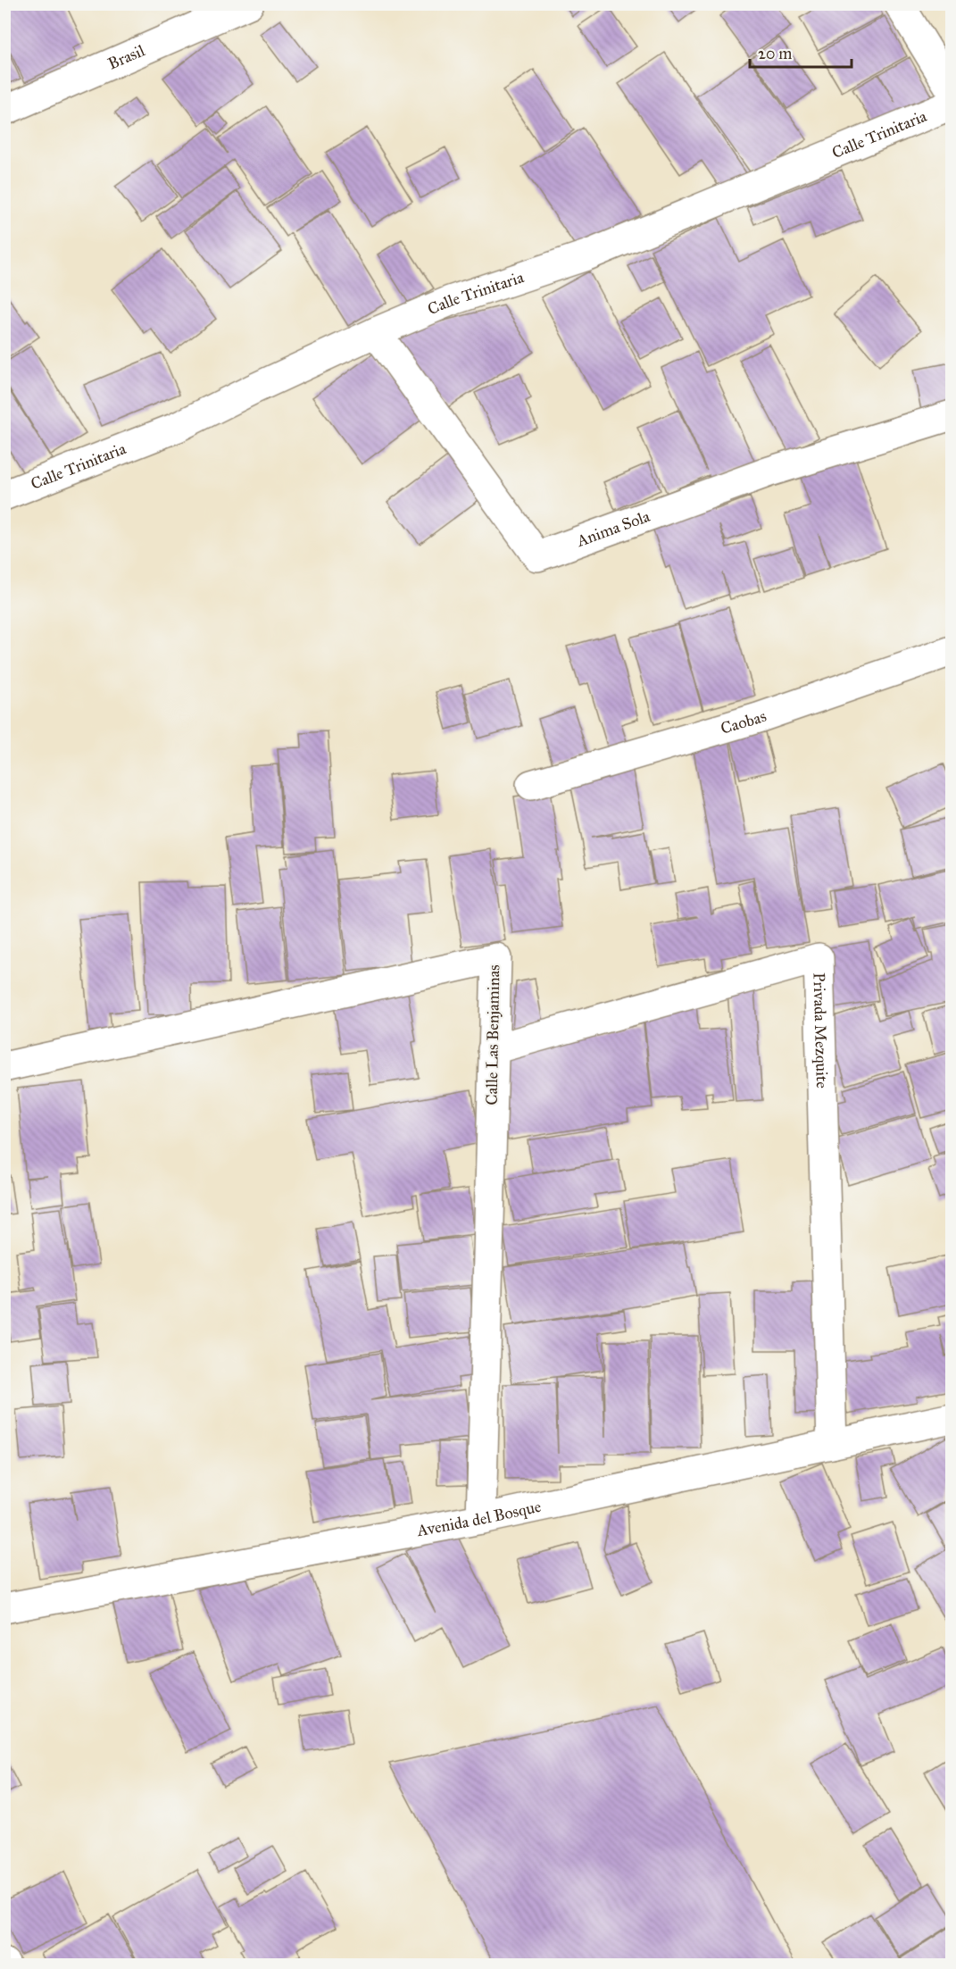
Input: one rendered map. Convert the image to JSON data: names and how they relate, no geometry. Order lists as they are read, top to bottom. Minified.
{"streets":{"street":["Brasil","Calle Trinitaria","Anima Sola","Caobas","Privada Mezquite","Calle Las Benjaminas","Avenida del Bosque"]},"crossings":[["Calle Trinitaria","Anima Sola"],["Privada Mezquite","Calle Las Benjaminas"],["Privada Mezquite","Avenida del Bosque"],["Calle Las Benjaminas","Avenida del Bosque"]],"scale_bar":"20 m"}
